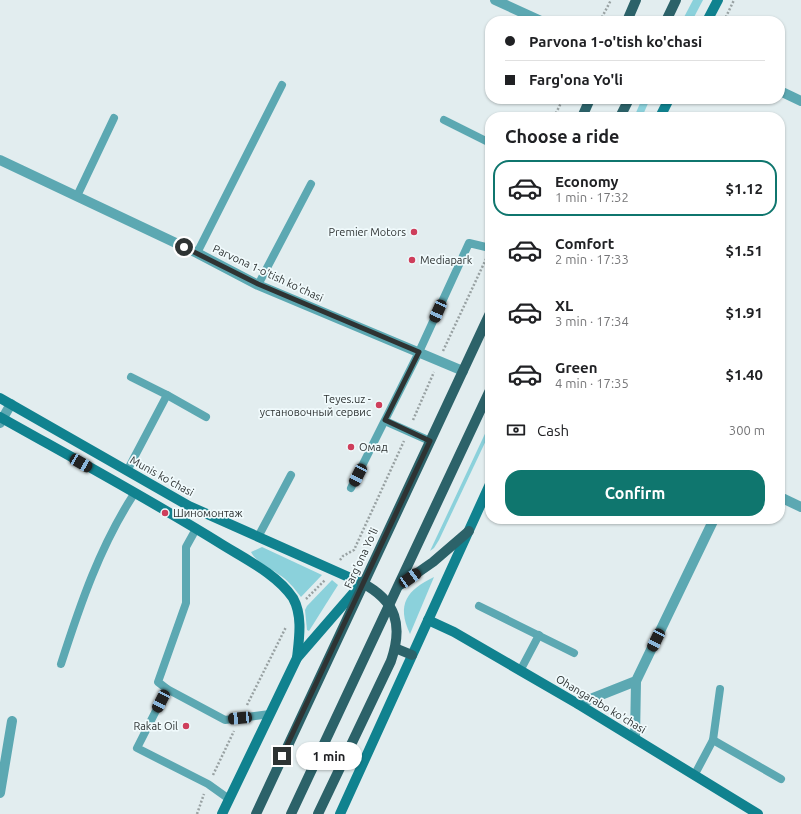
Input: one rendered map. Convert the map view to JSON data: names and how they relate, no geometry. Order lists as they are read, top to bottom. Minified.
{"streets":{"main road":["Farg'ona Yo'li"],"street":["Parvona 1-o'tish ko'chasi","Munis ko'chasi","Ohangarabo ko'chasi"]},"crossings":[["Parvona 1-o'tish ko'chasi","Farg'ona Yo'li"],["Munis ko'chasi","Farg'ona Yo'li"]],"places":["Premier Motors","Mediapark","Teyes.uz - установочный сервис","Омад","Шиномонтаж","Rakat Oil"],"page":{"banner":["Parvona 1-o'tish ko'chasi","Farg'ona Yo'li"],"heading":"Choose a ride","list":[{"name":"Economy","note":"1 min · 17:32","value":"$1.12"},{"name":"Comfort","note":"2 min · 17:33","value":"$1.51"},{"name":"XL","note":"3 min · 17:34","value":"$1.91"},{"name":"Green","note":"4 min · 17:35","value":"$1.40"}],"pay":["Cash","300 m"],"buttons":"Confirm","bubble":"1 min"}}
